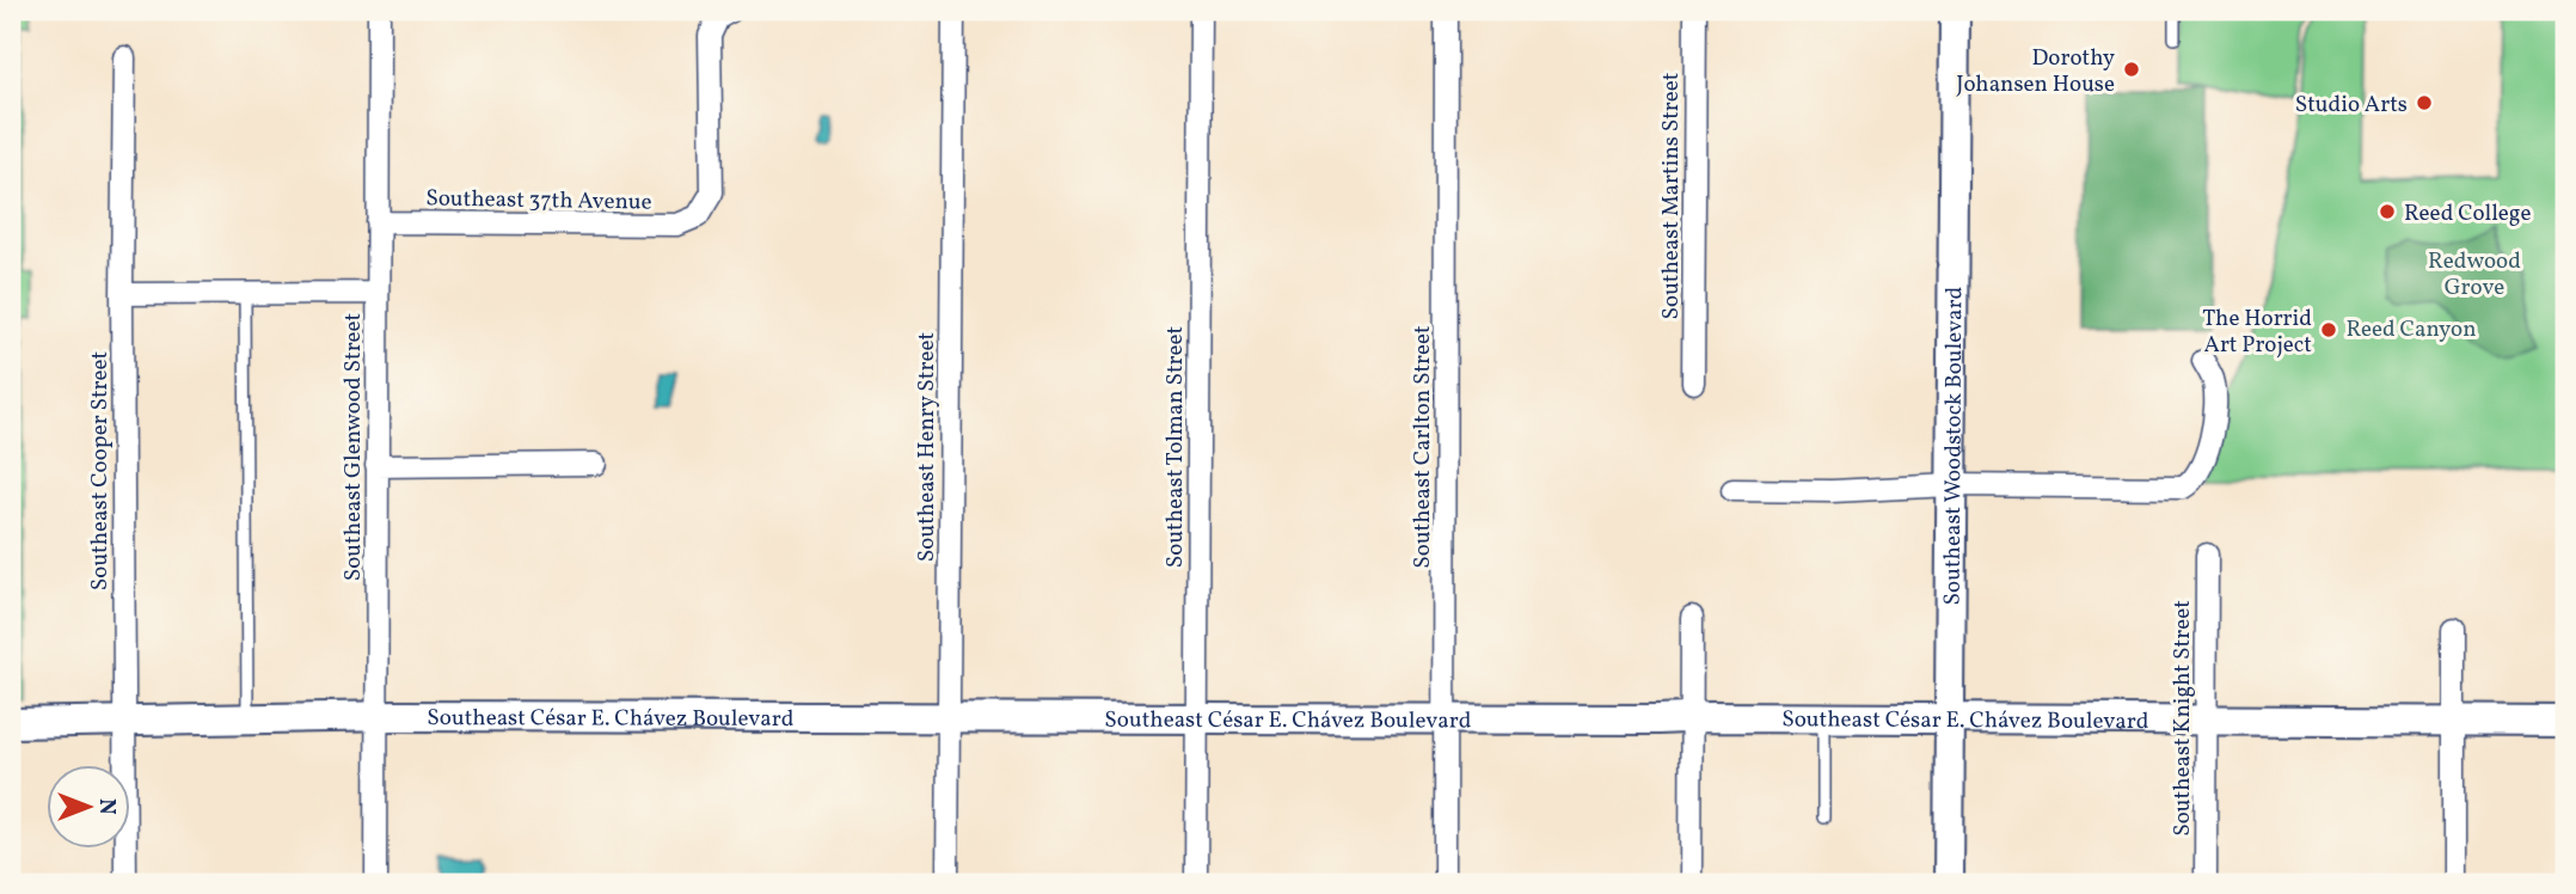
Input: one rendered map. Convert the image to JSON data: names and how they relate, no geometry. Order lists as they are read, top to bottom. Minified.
{"streets":{"street":["Southeast Martins Street","Southeast 37th Avenue","Southeast Glenwood Street","Southeast Henry Street","Southeast Tolman Street","Southeast Carlton Street","Southeast Woodstock Boulevard","Southeast Cooper Street","Southeast César E. Chávez Boulevard","Southeast Knight Street"]},"crossings":[["Southeast 37th Avenue","Southeast Glenwood Street"],["Southeast Glenwood Street","Southeast César E. Chávez Boulevard"],["Southeast Henry Street","Southeast César E. Chávez Boulevard"],["Southeast Tolman Street","Southeast César E. Chávez Boulevard"],["Southeast Carlton Street","Southeast César E. Chávez Boulevard"],["Southeast Woodstock Boulevard","Southeast César E. Chávez Boulevard"],["Southeast Cooper Street","Southeast César E. Chávez Boulevard"],["Southeast César E. Chávez Boulevard","Southeast Knight Street"]],"parks":["Redwood Grove","Reed Canyon"],"places":["Dorothy Johansen House","Studio Arts","Reed College","The Horrid Art Project"],"north":"right"}
